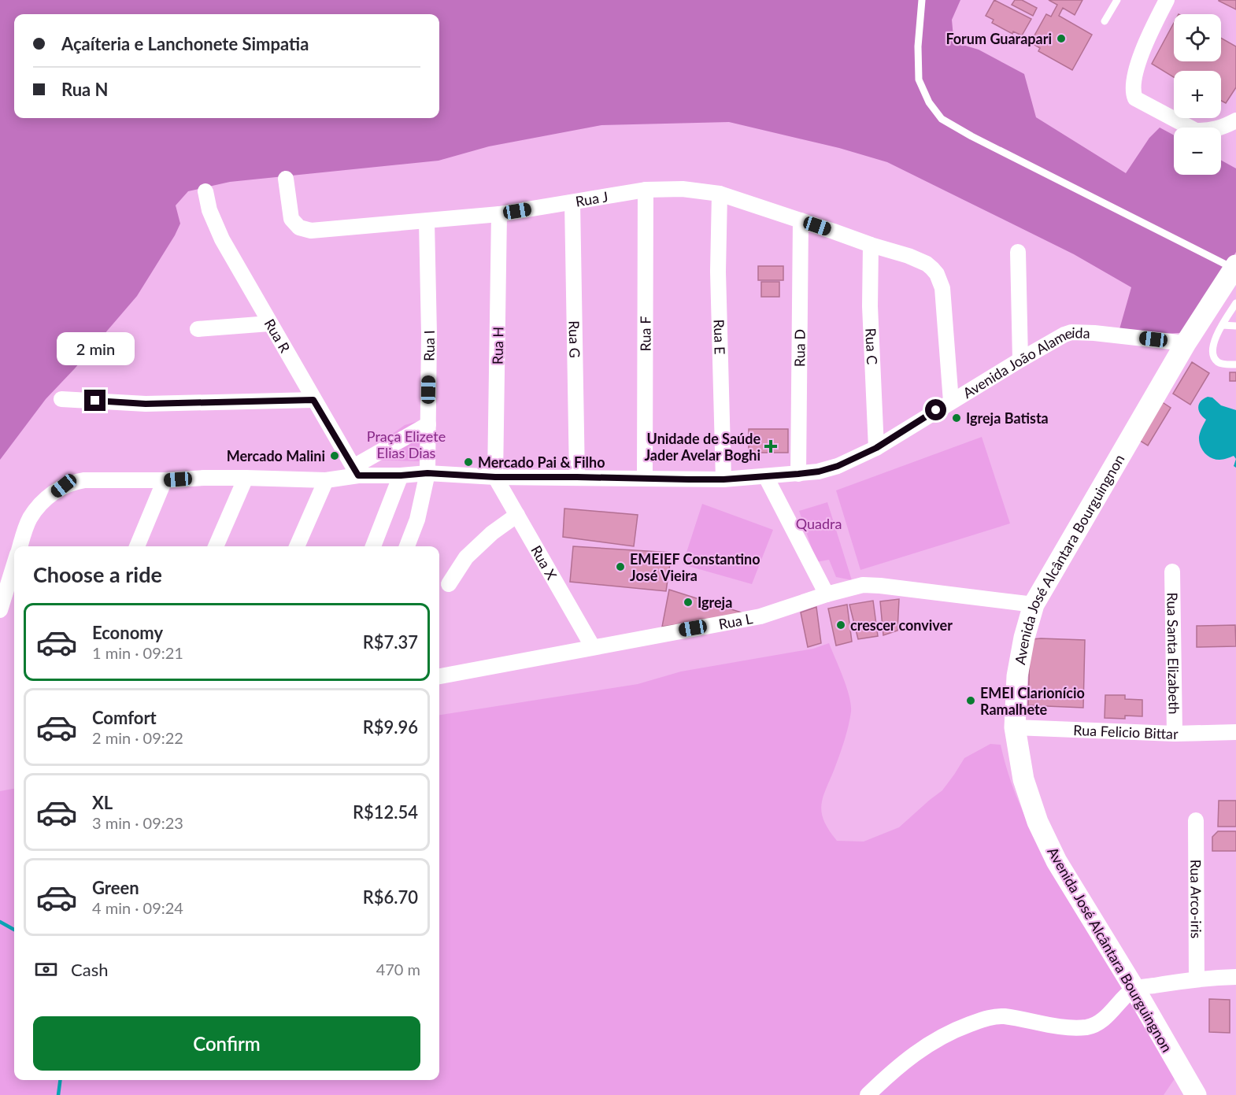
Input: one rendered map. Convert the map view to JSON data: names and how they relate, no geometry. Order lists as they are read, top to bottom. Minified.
{"streets":{"street":["Rua J","Rua F","Rua R","Rua E","Rua G","Rua I","Rua H","Rua C","Rua D","Avenida João Alameida","Avenida José Alcântara Bourguingnon","Rua X","Rua L","Rua Santa Elizabeth","Rua Felicio Bittar","Rua Arco-iris"]},"crossings":[["Rua J","Rua F"],["Rua J","Rua E"],["Rua J","Rua G"],["Rua J","Rua I"],["Rua J","Rua H"],["Rua J","Rua C"],["Rua J","Rua D"],["Rua J","Avenida João Alameida"],["Rua F","Avenida João Alameida"],["Rua R","Avenida João Alameida"],["Rua E","Avenida João Alameida"],["Rua G","Avenida João Alameida"],["Rua I","Avenida João Alameida"],["Rua H","Avenida João Alameida"],["Rua H","Rua X"],["Rua C","Avenida João Alameida"],["Rua D","Avenida João Alameida"],["Avenida João Alameida","Avenida José Alcântara Bourguingnon"],["Avenida João Alameida","Rua X"],["Avenida José Alcântara Bourguingnon","Rua L"],["Avenida José Alcântara Bourguingnon","Rua Felicio Bittar"],["Rua X","Rua L"],["Rua Santa Elizabeth","Rua Felicio Bittar"]],"parks":["Praça Elizete Elias Dias","Quadra"],"places":{"other":["Forum Guarapari","Igreja Batista","Mercado Malini","Mercado Pai & Filho","EMEIEF Constantino José Vieira","Igreja","crescer conviver","EMEI Clarionício Ramalhete"],"health":["Unidade de Saúde Jader Avelar Boghi"]},"page":{"map_buttons":["+","−"],"banner":["Açaíteria e Lanchonete Simpatia","Rua N"],"bubble":"2 min","heading":"Choose a ride","list":[{"name":"Economy","note":"1 min · 09:21","value":"R$7.37"},{"name":"Comfort","note":"2 min · 09:22","value":"R$9.96"},{"name":"XL","note":"3 min · 09:23","value":"R$12.54"},{"name":"Green","note":"4 min · 09:24","value":"R$6.70"}],"pay":["Cash","470 m"],"buttons":"Confirm"}}
